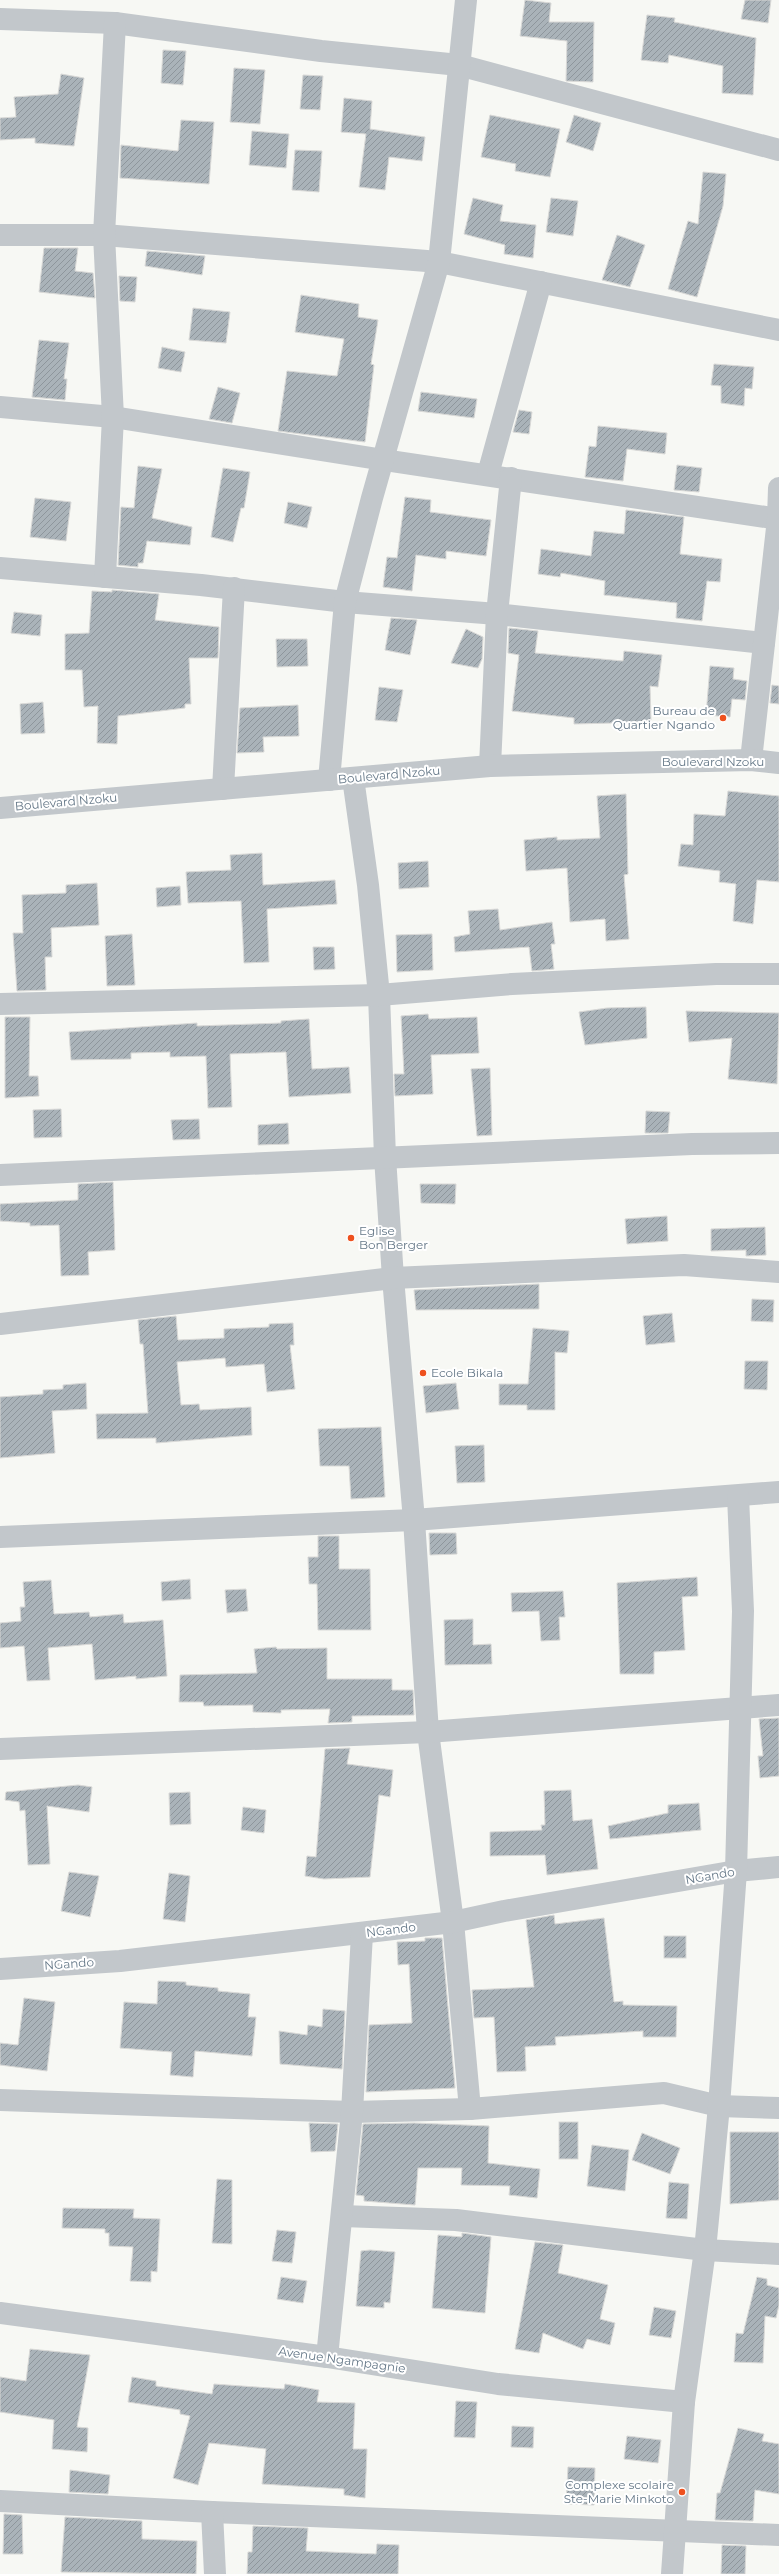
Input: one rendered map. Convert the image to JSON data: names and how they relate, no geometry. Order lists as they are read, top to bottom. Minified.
{"streets":{"street":["Boulevard Nzoku","NGando","Avenue Ngampagnie"]},"places":["Bureau de Quartier Ngando","Eglise Bon Berger","Ecole Bikala","Complexe scolaire Ste-Marie Minkoto"]}
